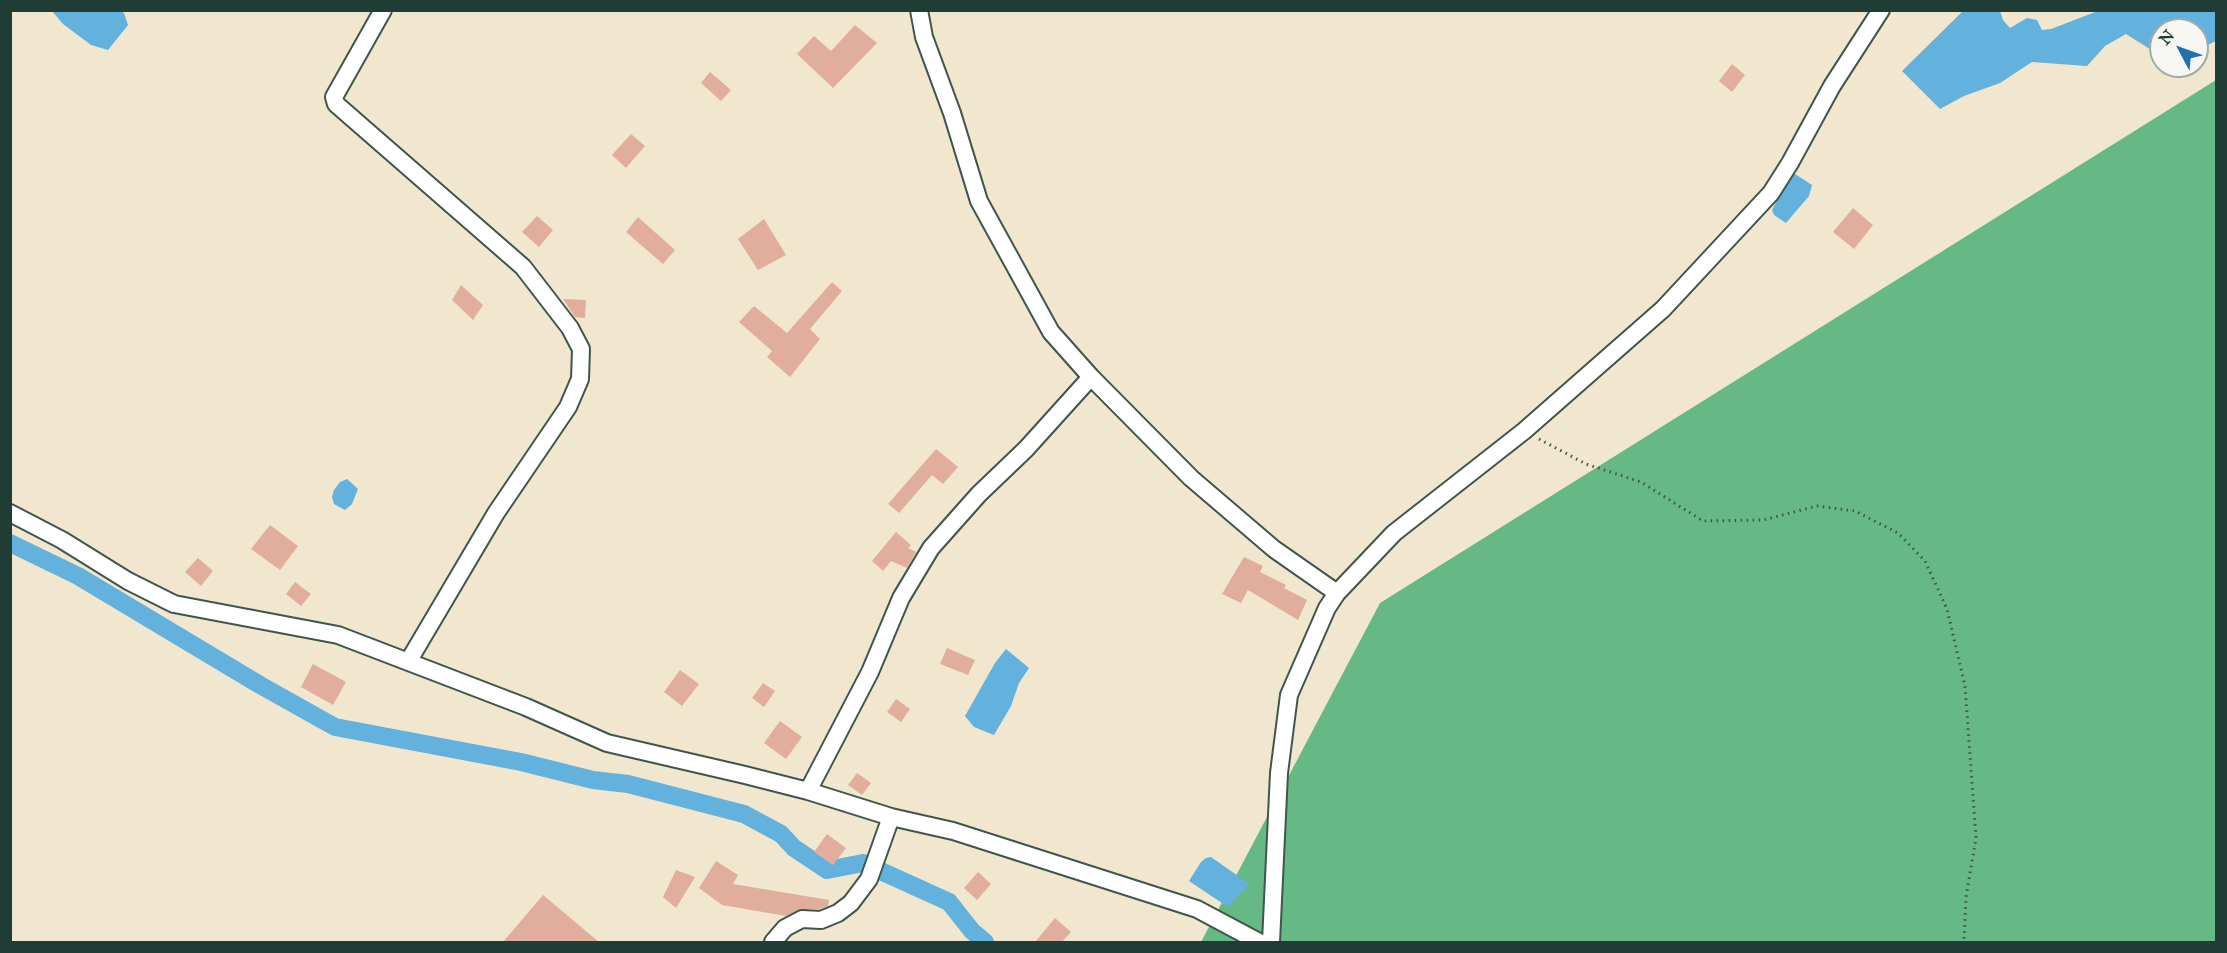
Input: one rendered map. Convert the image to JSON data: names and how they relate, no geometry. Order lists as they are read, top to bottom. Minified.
{"north":"top left"}
